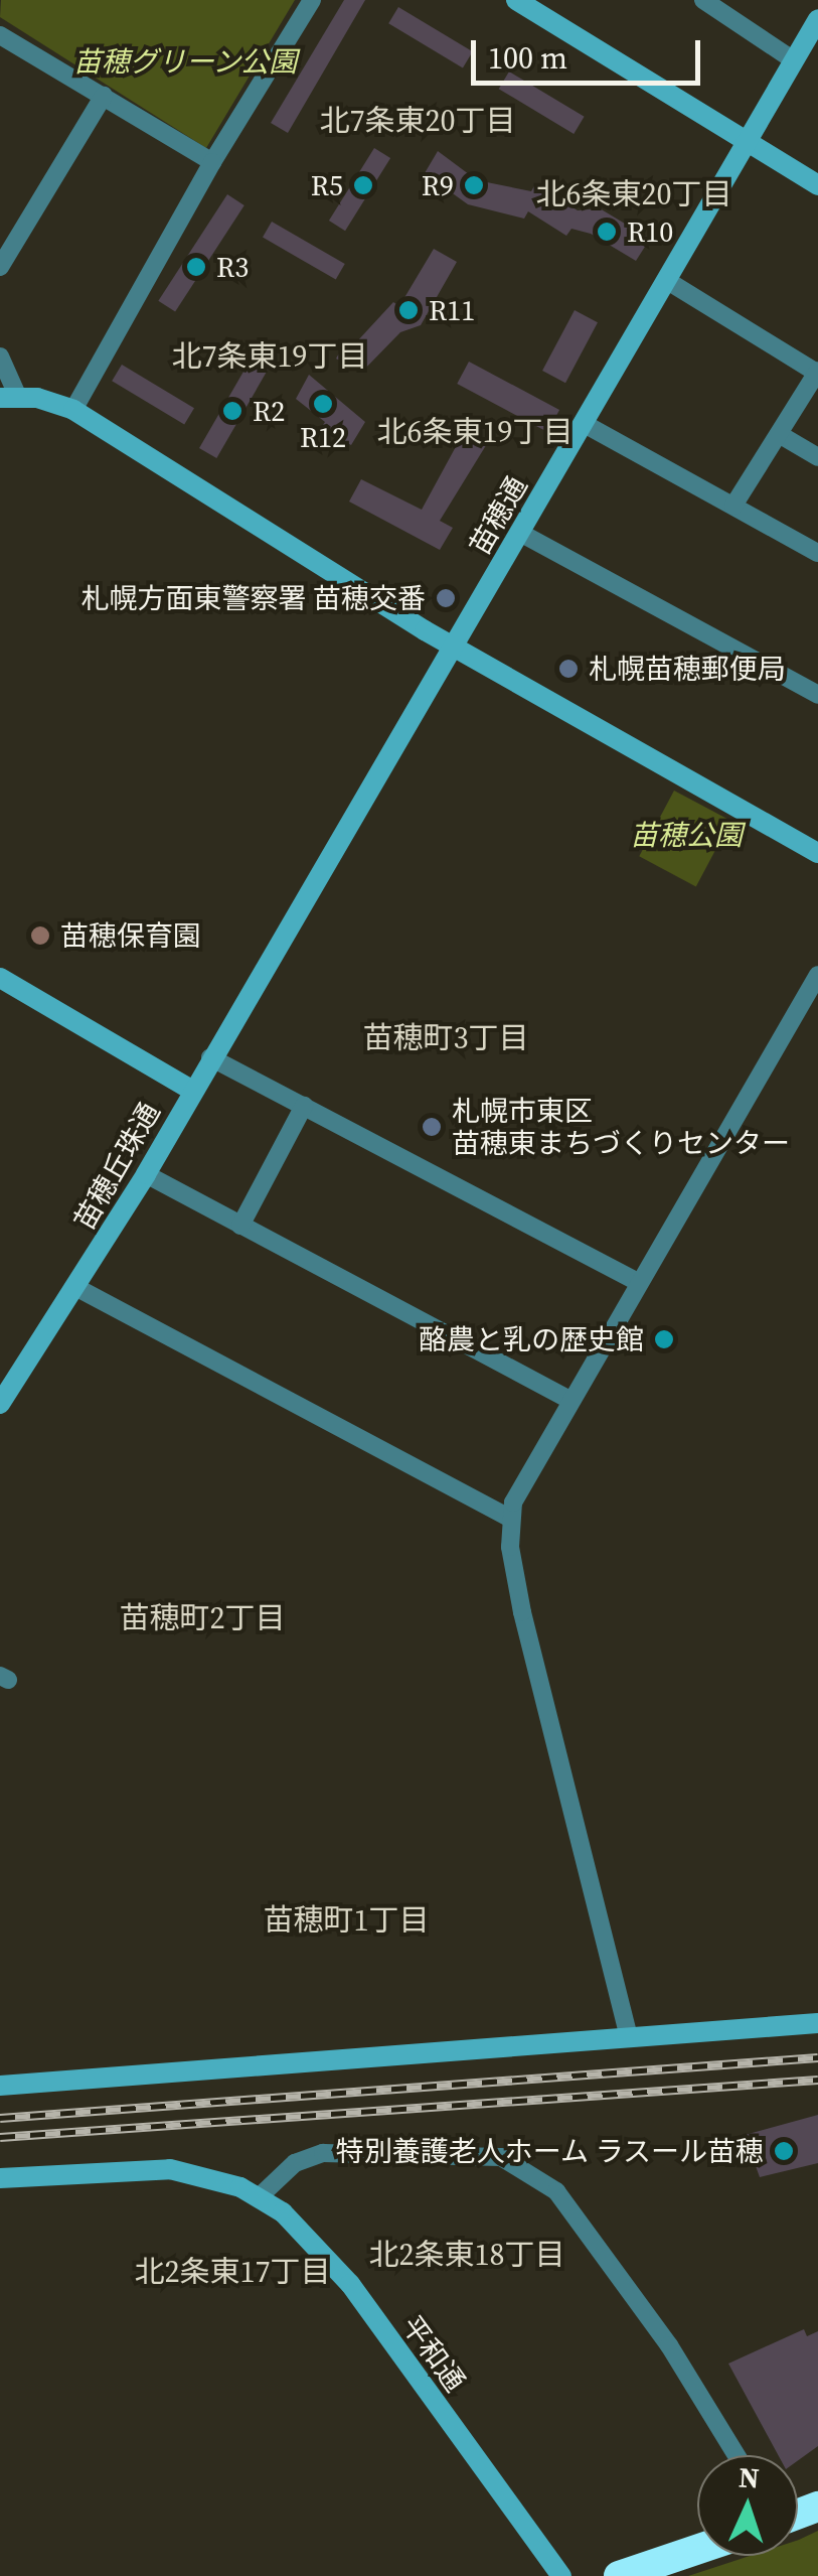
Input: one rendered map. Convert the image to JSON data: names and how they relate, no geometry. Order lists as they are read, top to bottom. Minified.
{"streets":{"street":["苗穂通","苗穂丘珠通","平和通"]},"crossings":[["苗穂通","苗穂丘珠通"]],"districts":["北7条東20丁目","北6条東20丁目","北7条東19丁目","北6条東19丁目","苗穂町3丁目","苗穂町2丁目","苗穂町1丁目","北2条東18丁目","北2条東17丁目"],"parks":["苗穂グリーン公園","苗穂公園"],"places":["R5","R9","R10","R3","R11","R12","R2","札幌方面東警察署 苗穂交番","札幌苗穂郵便局","苗穂保育園","札幌市東区 苗穂東まちづくりセンター","酪農と乳の歴史館","特別養護老人ホーム ラスール苗穂"],"scale_bar":"100 m","north":"top"}
